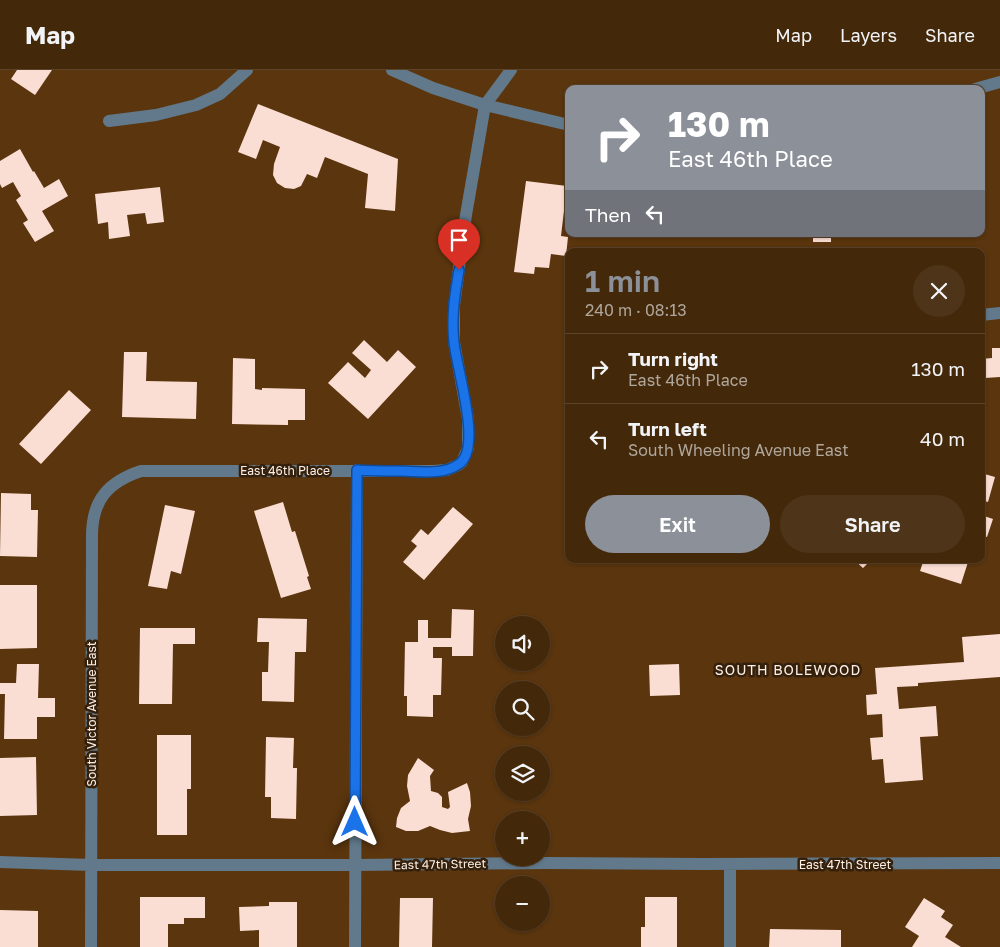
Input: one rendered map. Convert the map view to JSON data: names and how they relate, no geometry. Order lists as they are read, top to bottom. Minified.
{"streets":{"street":["East 46th Place","South Victor Avenue East","East 47th Street"]},"crossings":[["East 46th Place","South Victor Avenue East"],["South Victor Avenue East","East 47th Street"]],"districts":["SOUTH BOLEWOOD"],"page":{"header":"Map","nav":["Map","Layers","Share"],"turn":["130 m","East 46th Place"],"then":"Then","heading":["1 min","240 m · 08:13"],"list":[{"name":"Turn right","note":"East 46th Place","value":"130 m"},{"name":"Turn left","note":"South Wheeling Avenue East","value":"40 m"}],"buttons":["Exit","Share"],"map_buttons":["+","−"]}}
